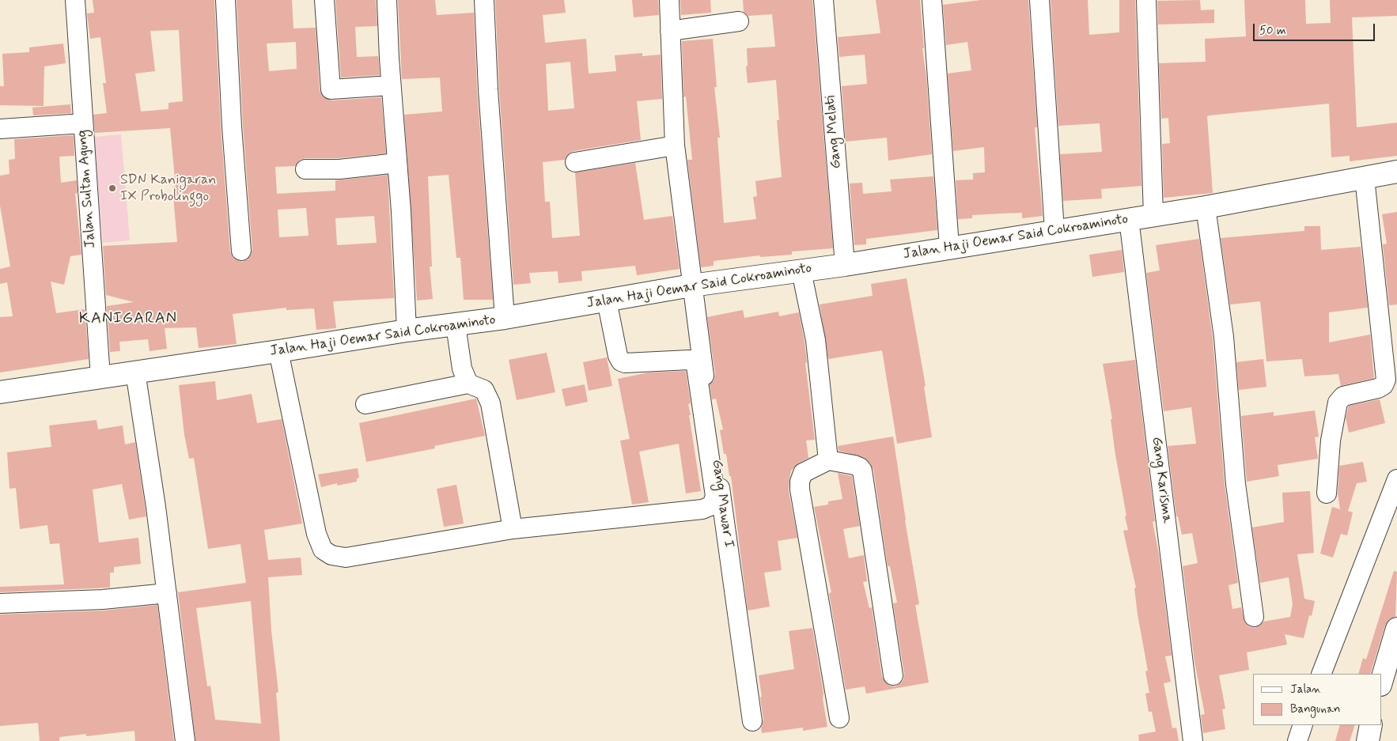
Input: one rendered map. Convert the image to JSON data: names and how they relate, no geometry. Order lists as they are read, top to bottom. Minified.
{"streets":{"main road":["Jalan Haji Oemar Said Cokroaminoto"],"street":["Gang Melati","Jalan Sultan Agung","Gang Karisma","Gang Mawar I"]},"crossings":[["Gang Melati","Jalan Haji Oemar Said Cokroaminoto"],["Jalan Sultan Agung","Jalan Haji Oemar Said Cokroaminoto"],["Jalan Haji Oemar Said Cokroaminoto","Gang Karisma"],["Jalan Haji Oemar Said Cokroaminoto","Gang Mawar I"]],"districts":["KANIGARAN"],"places":["SDN Kanigaran IX Probolinggo"],"legend":["Jalan","Bangunan"],"scale_bar":"50 m"}
